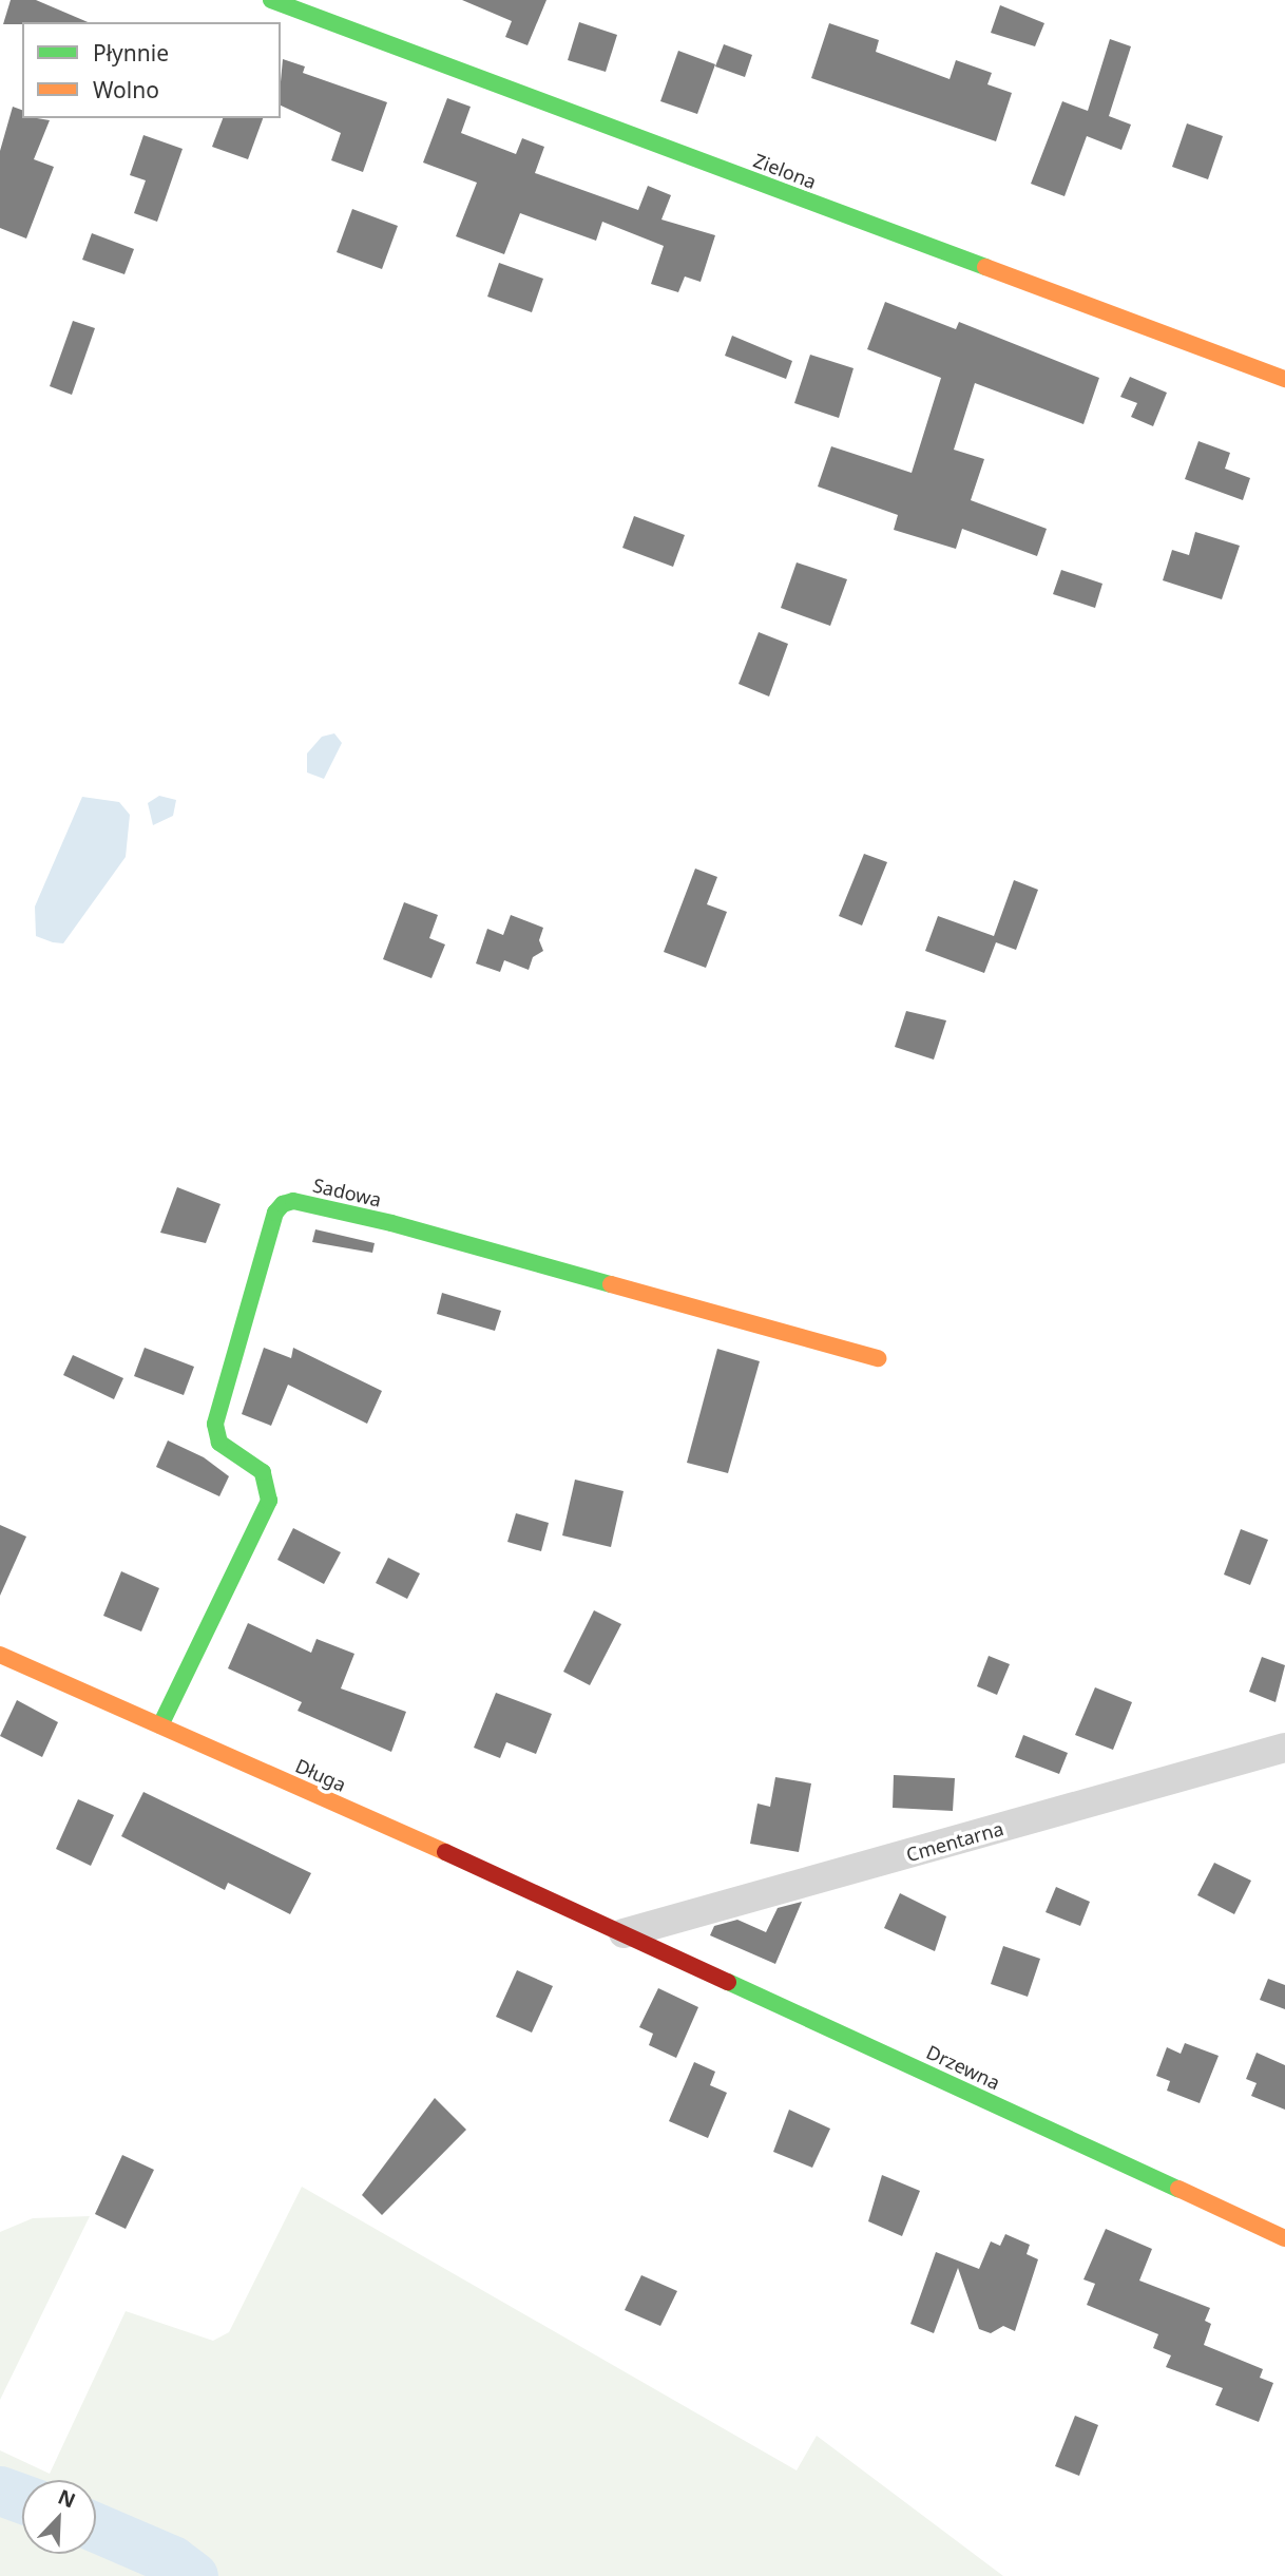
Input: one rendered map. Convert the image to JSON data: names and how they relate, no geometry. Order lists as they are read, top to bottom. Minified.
{"streets":{"street":["Zielona","Sadowa","Długa","Cmentarna","Drzewna"]},"crossings":[["Sadowa","Długa"],["Długa","Cmentarna"],["Długa","Drzewna"],["Cmentarna","Drzewna"]],"legend":["Płynnie","Wolno"],"north":"top right"}
